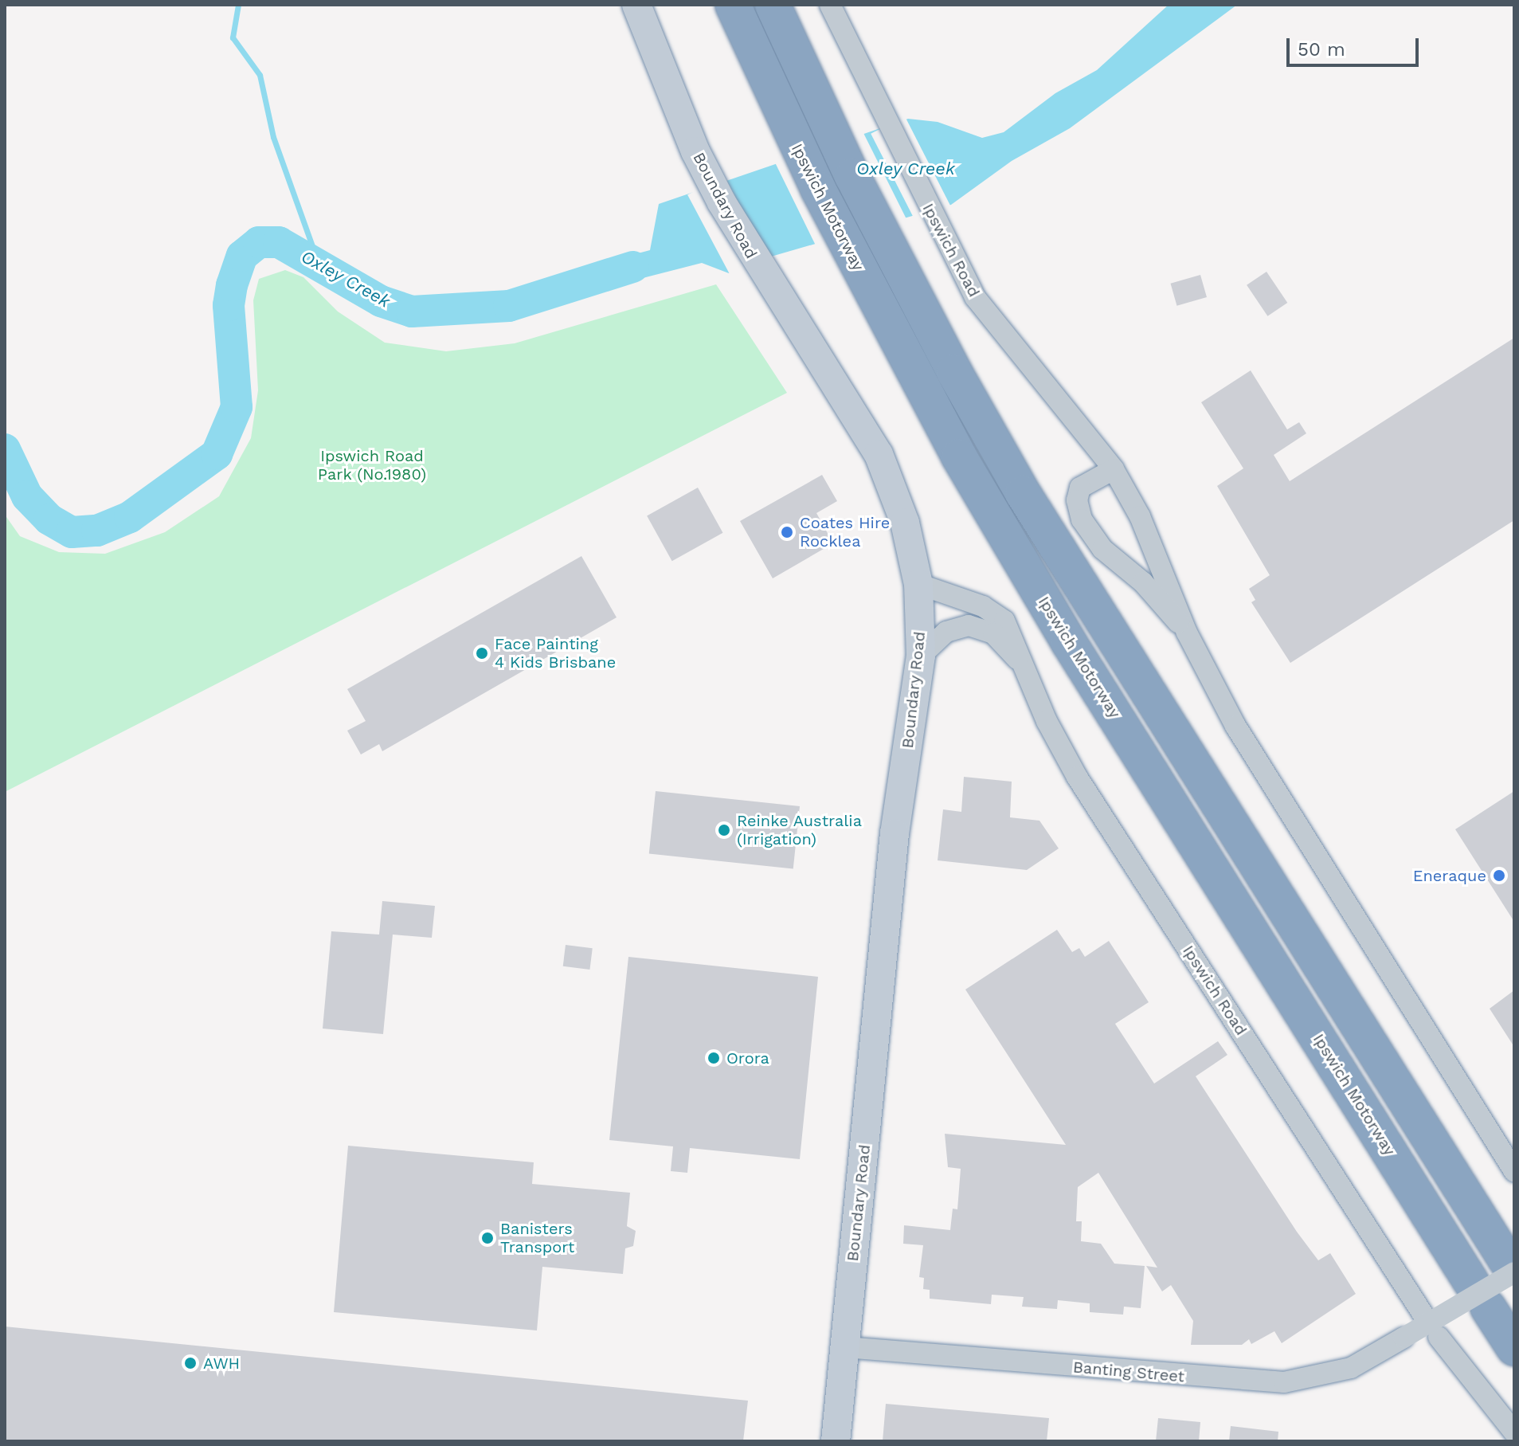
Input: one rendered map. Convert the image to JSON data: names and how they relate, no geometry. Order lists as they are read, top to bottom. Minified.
{"streets":{"highway":["Ipswich Motorway"],"main road":["Boundary Road"],"street":["Ipswich Road","Banting Street"]},"crossings":[["Boundary Road","Ipswich Road"],["Boundary Road","Banting Street"]],"water":["Oxley Creek"],"parks":["Ipswich Road Park (No.1980)"],"places":["Coates Hire Rocklea","Face Painting 4 Kids Brisbane","Reinke Australia (Irrigation)","Eneraque","Orora","Banisters Transport","AWH"],"scale_bar":"50 m"}
